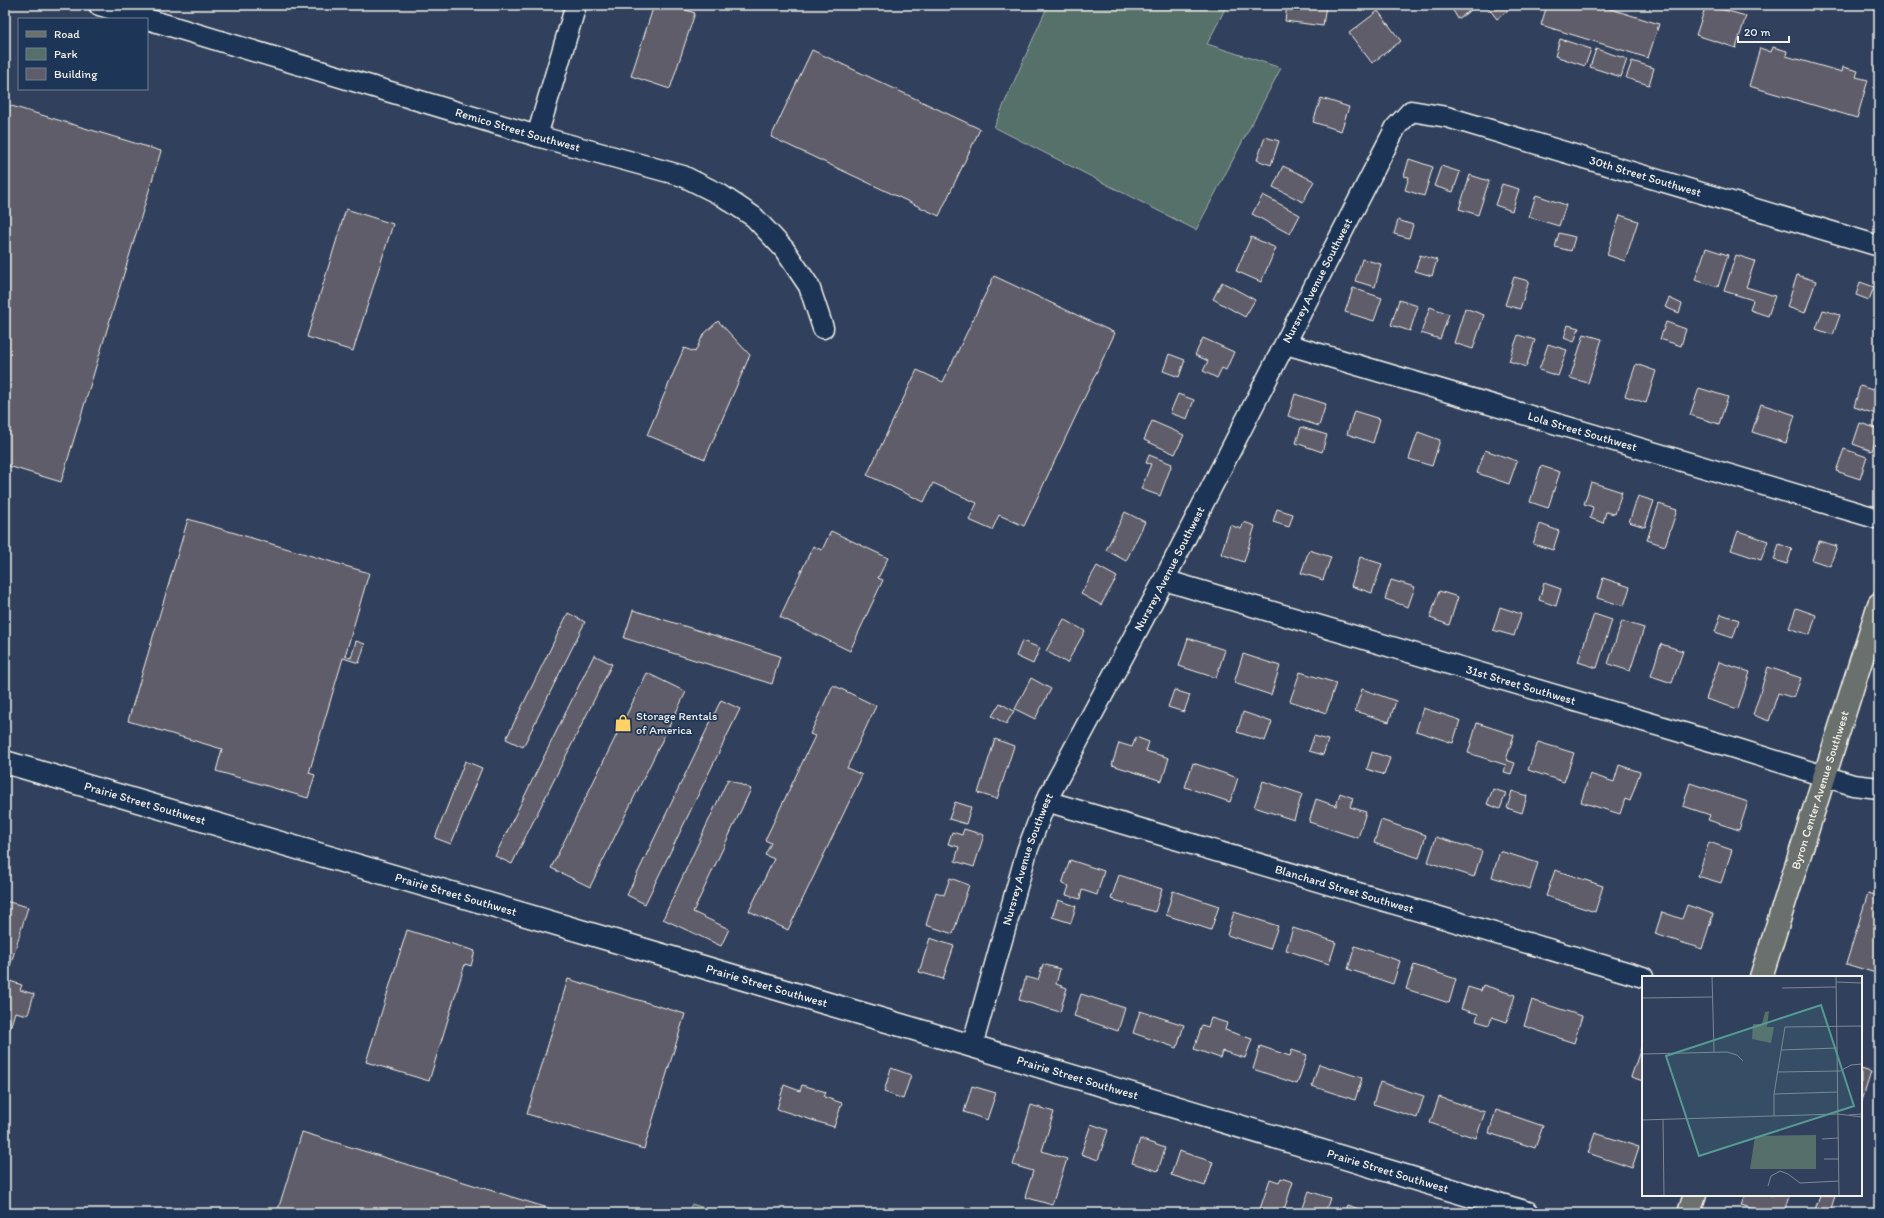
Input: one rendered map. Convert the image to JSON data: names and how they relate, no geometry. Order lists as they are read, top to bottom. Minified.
{"streets":{"main road":["Byron Center Avenue Southwest"],"street":["Remico Street Southwest","30th Street Southwest","Nursrey Avenue Southwest","Lola Street Southwest","31st Street Southwest","Prairie Street Southwest","Blanchard Street Southwest"]},"crossings":[["30th Street Southwest","Nursrey Avenue Southwest"],["Nursrey Avenue Southwest","Lola Street Southwest"],["Nursrey Avenue Southwest","31st Street Southwest"],["Nursrey Avenue Southwest","Prairie Street Southwest"],["Nursrey Avenue Southwest","Blanchard Street Southwest"],["31st Street Southwest","Byron Center Avenue Southwest"]],"places":{"shop":["Storage Rentals of America"]},"legend":["Road","Park","Building"],"scale_bar":"20 m"}
